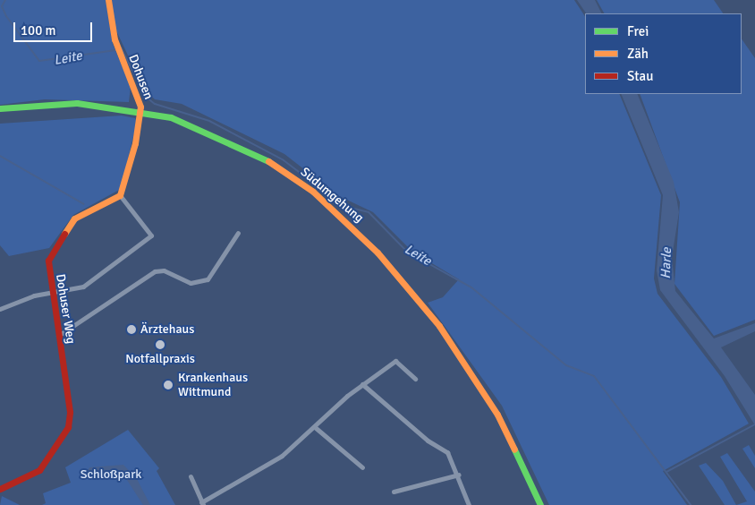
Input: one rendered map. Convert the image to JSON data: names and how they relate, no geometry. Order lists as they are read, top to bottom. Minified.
{"streets":{"main road":["Dohusen","Südumgehung","Dohuser Weg"]},"crossings":[["Dohusen","Südumgehung"]],"water":["Leite","Harle"],"parks":["Schloßpark"],"places":["Ärztehaus","Notfallpraxis","Krankenhaus Wittmund"],"legend":["Frei","Zäh","Stau"],"scale_bar":"100 m"}
